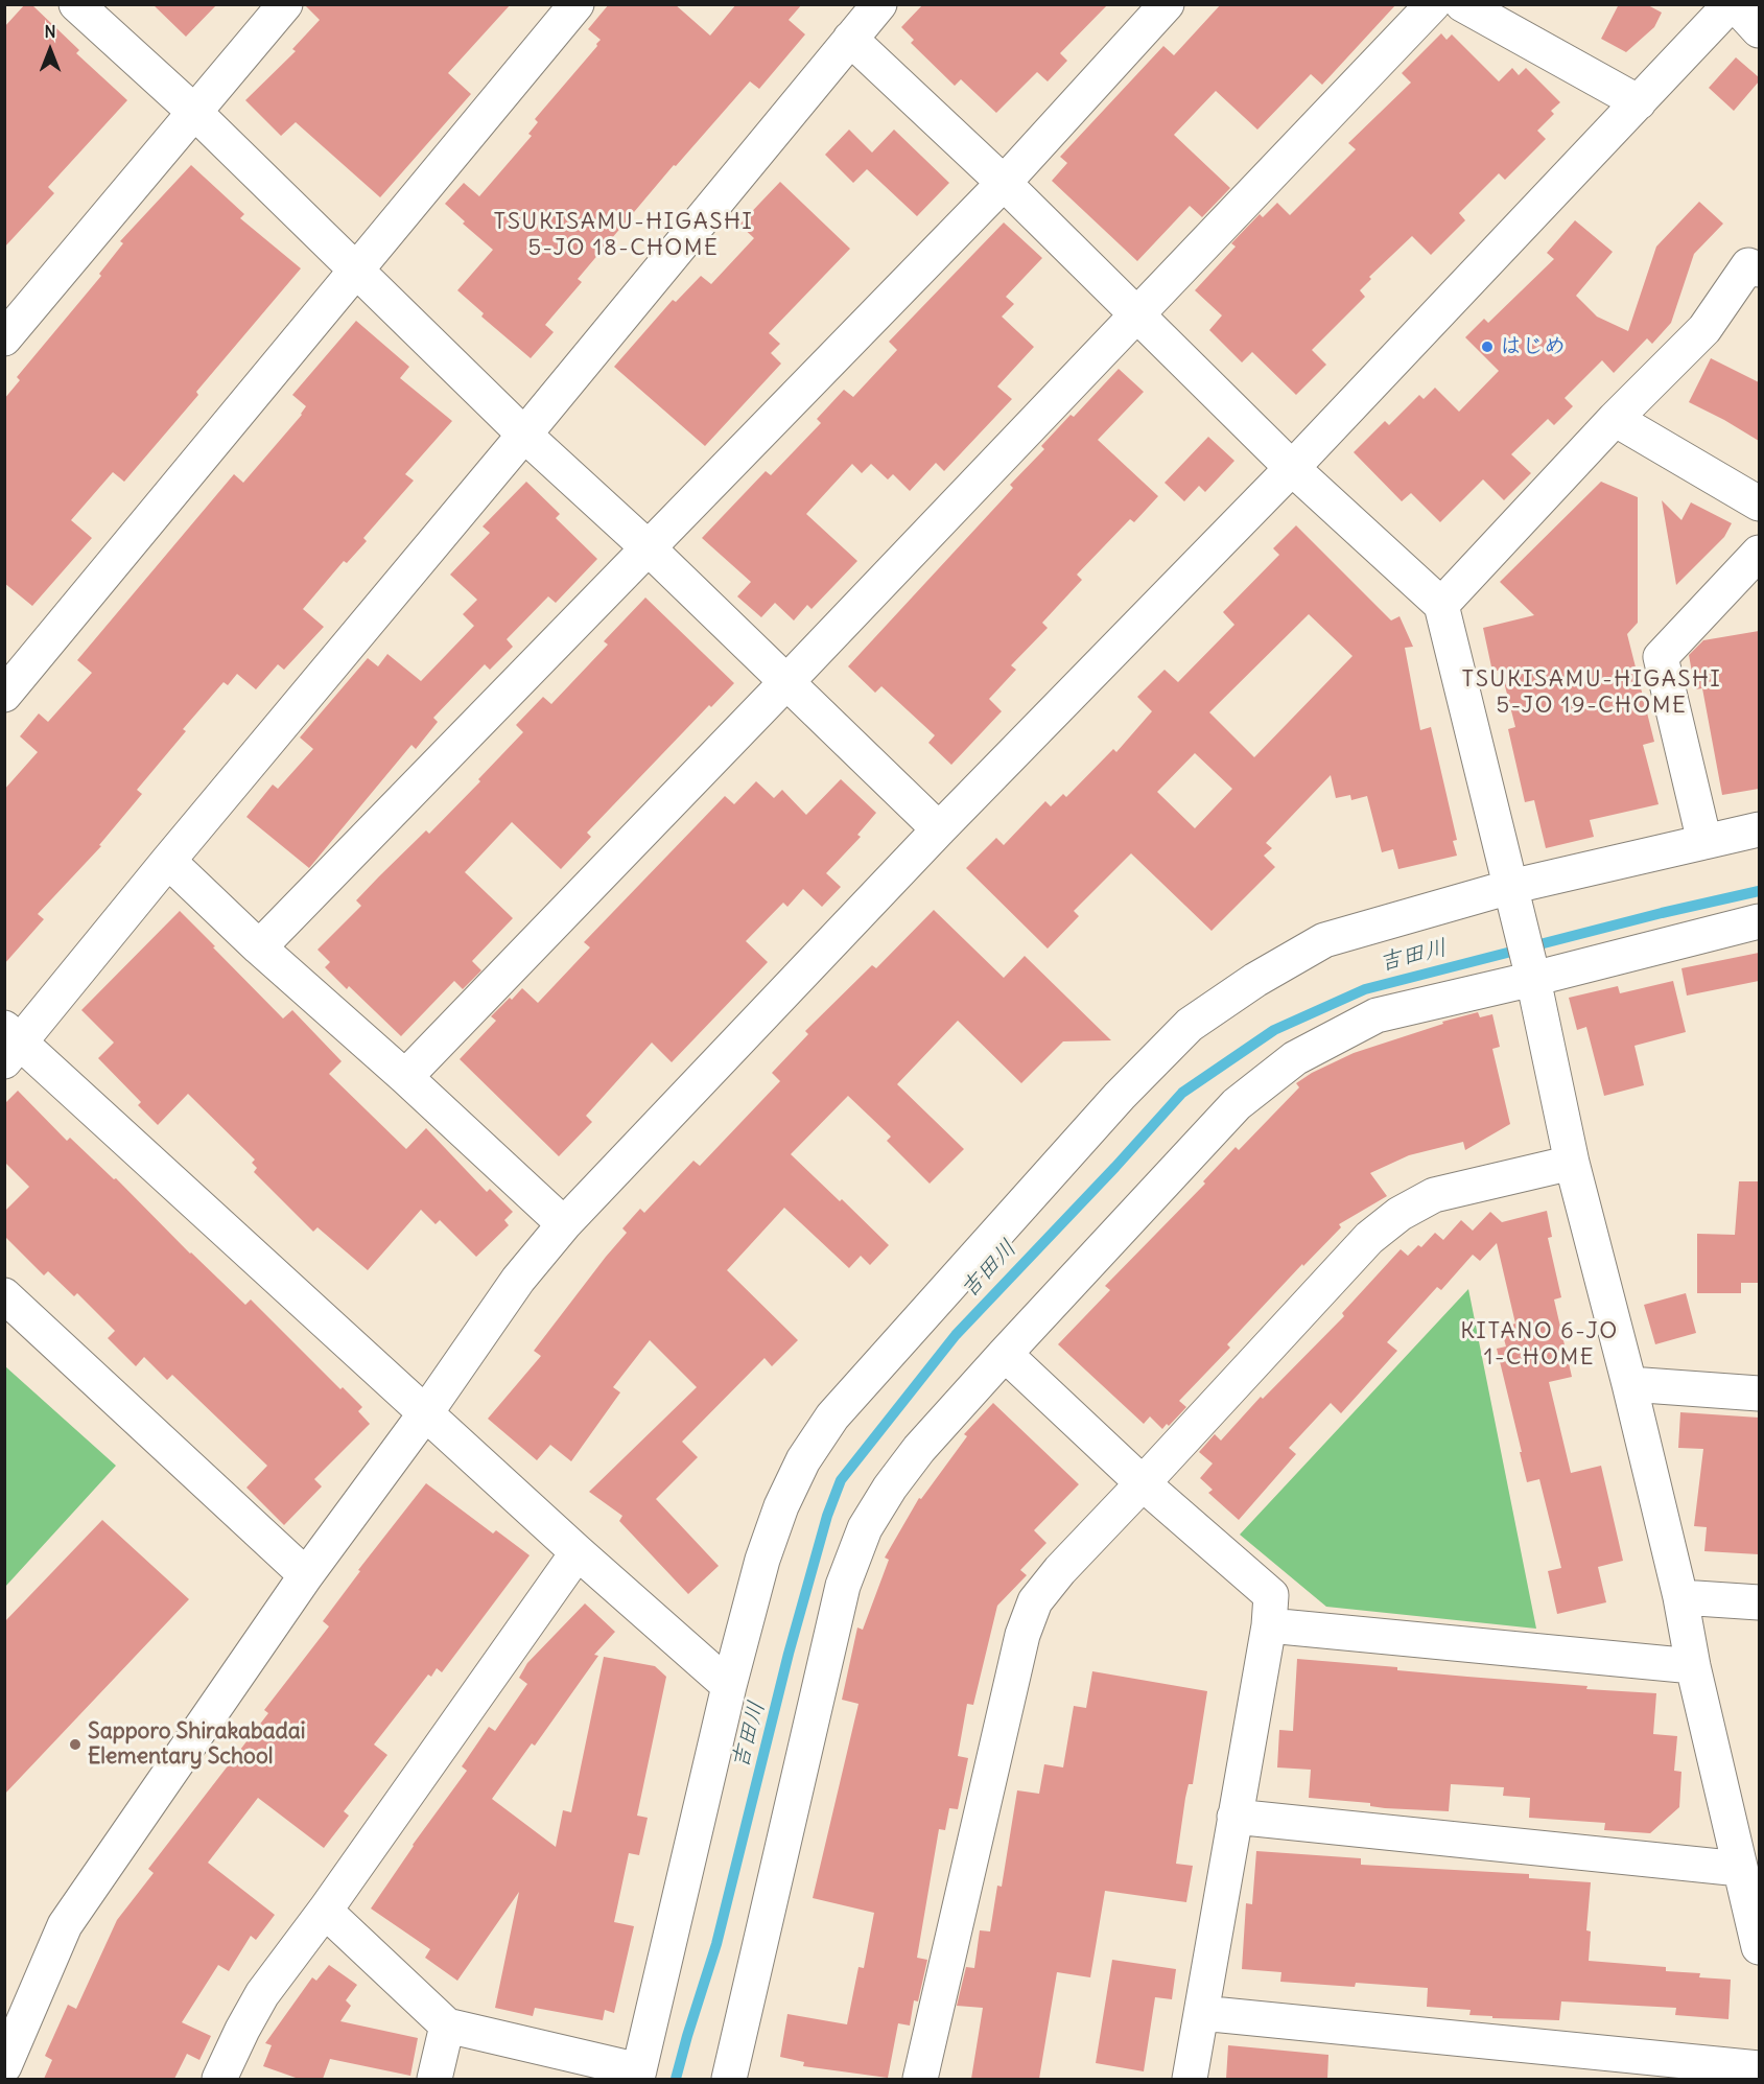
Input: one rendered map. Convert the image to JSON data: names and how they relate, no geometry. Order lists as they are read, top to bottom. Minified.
{"districts":["TSUKISAMU-HIGASHI 5-JO 18-CHOME","TSUKISAMU-HIGASHI 5-JO 19-CHOME","KITANO 6-JO 1-CHOME"],"water":["吉田川"],"places":["はじめ","Sapporo Shirakabadai Elementary School"],"north":"top"}
